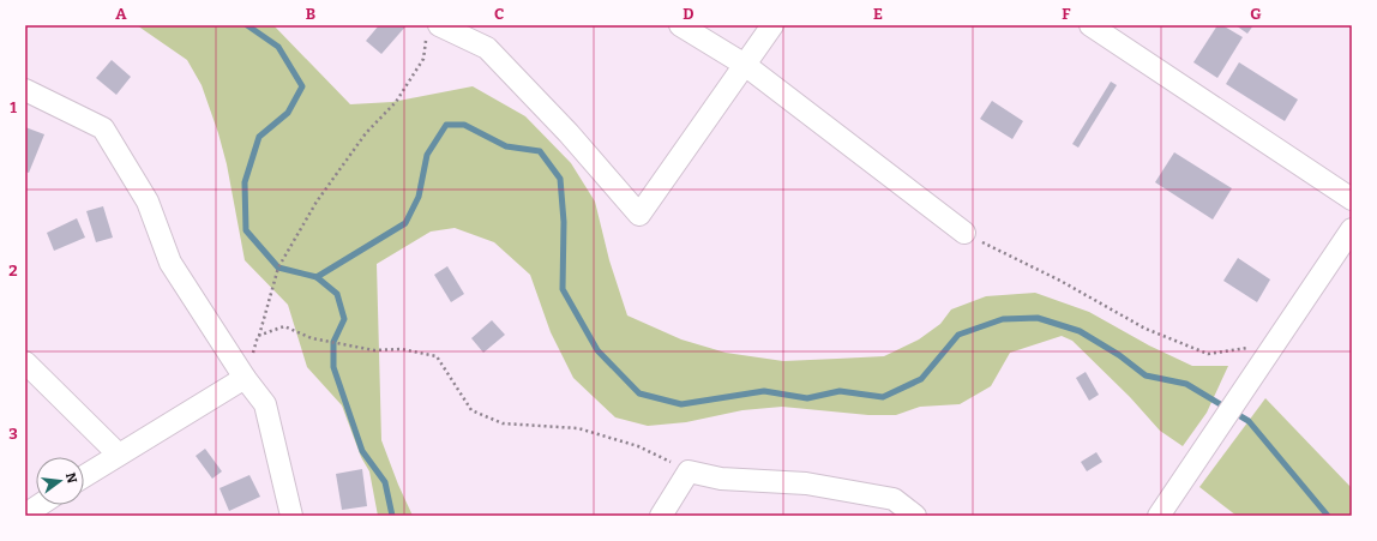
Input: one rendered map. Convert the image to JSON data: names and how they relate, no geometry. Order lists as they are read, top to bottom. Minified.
{"north":"right","grid":{"columns":["A","B","C","D","E","F","G"],"rows":["1","2","3"]}}
